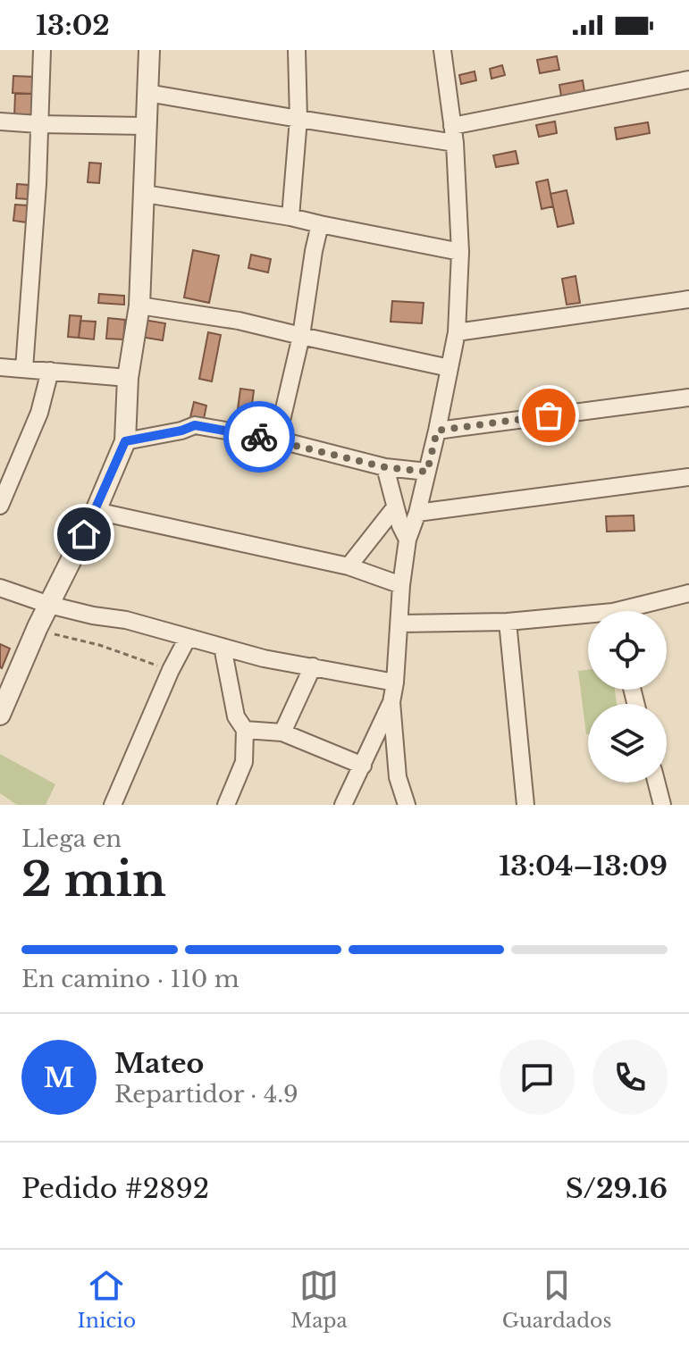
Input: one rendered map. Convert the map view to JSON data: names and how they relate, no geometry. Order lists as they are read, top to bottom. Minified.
{"page":{"status":"13:02","heading":["2 min","Llega en","13:04–13:09"],"panel":["Mateo","Repartidor · 4.9","Pedido #2892","S/29.16"],"bar":"En camino · 110 m","round":"M","tabs":["Inicio","Mapa","Guardados"]}}
